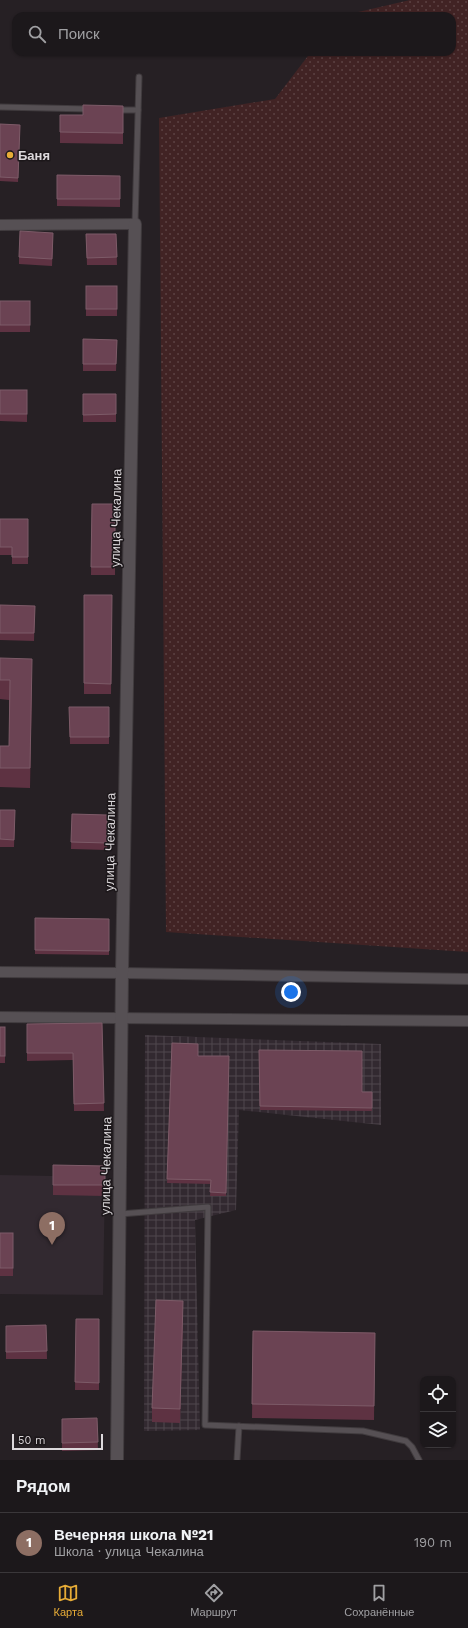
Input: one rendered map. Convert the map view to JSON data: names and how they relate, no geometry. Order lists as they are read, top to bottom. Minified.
{"streets":{"main road":["улица Чекалина"]},"places":["Баня"],"scale_bar":"50 m","page":{"search":"Поиск","pins":"1","scale":"50 m","heading":"Рядом","list":[{"mark":"1","name":"Вечерняя школа №21","note":"Школа · улица Чекалина","value":"190 m"}],"nav":["Карта","Маршрут","Сохранённые"]}}
